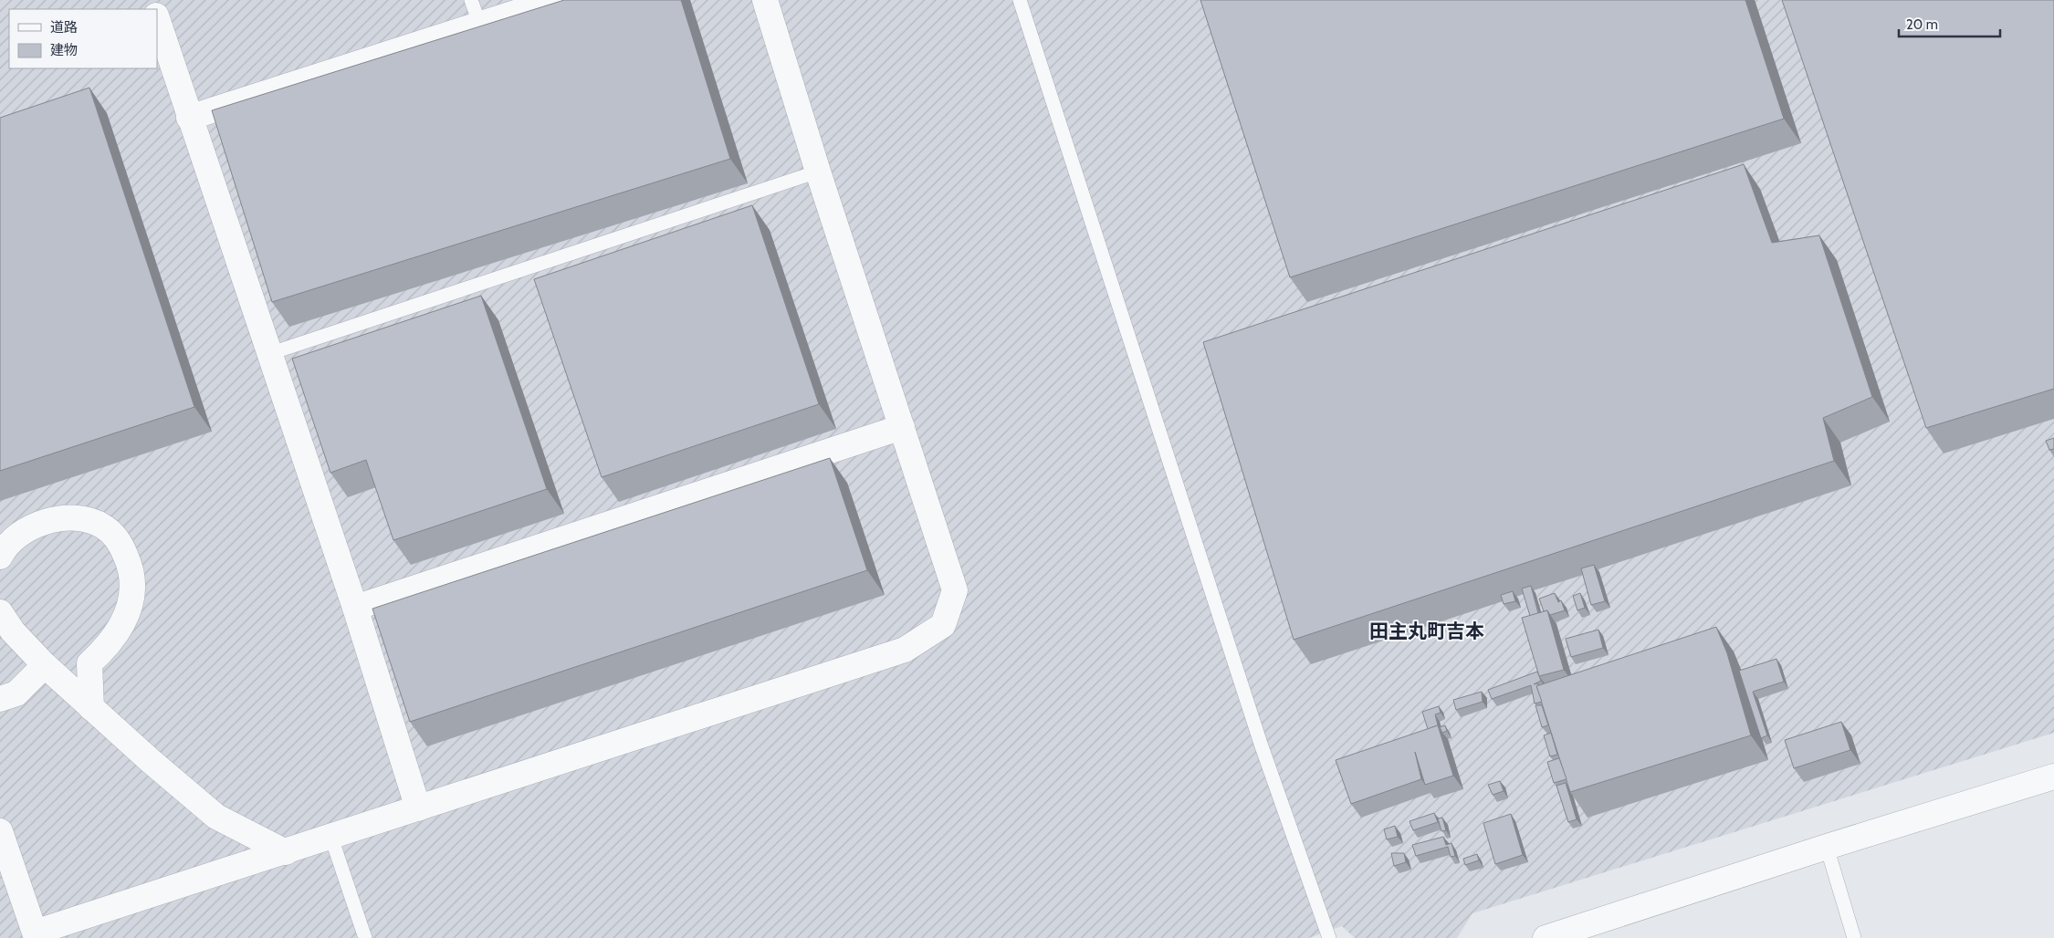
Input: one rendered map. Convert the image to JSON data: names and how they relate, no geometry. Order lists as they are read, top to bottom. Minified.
{"districts":["田主丸町吉本"],"legend":["道路","建物"],"scale_bar":"20 m"}
